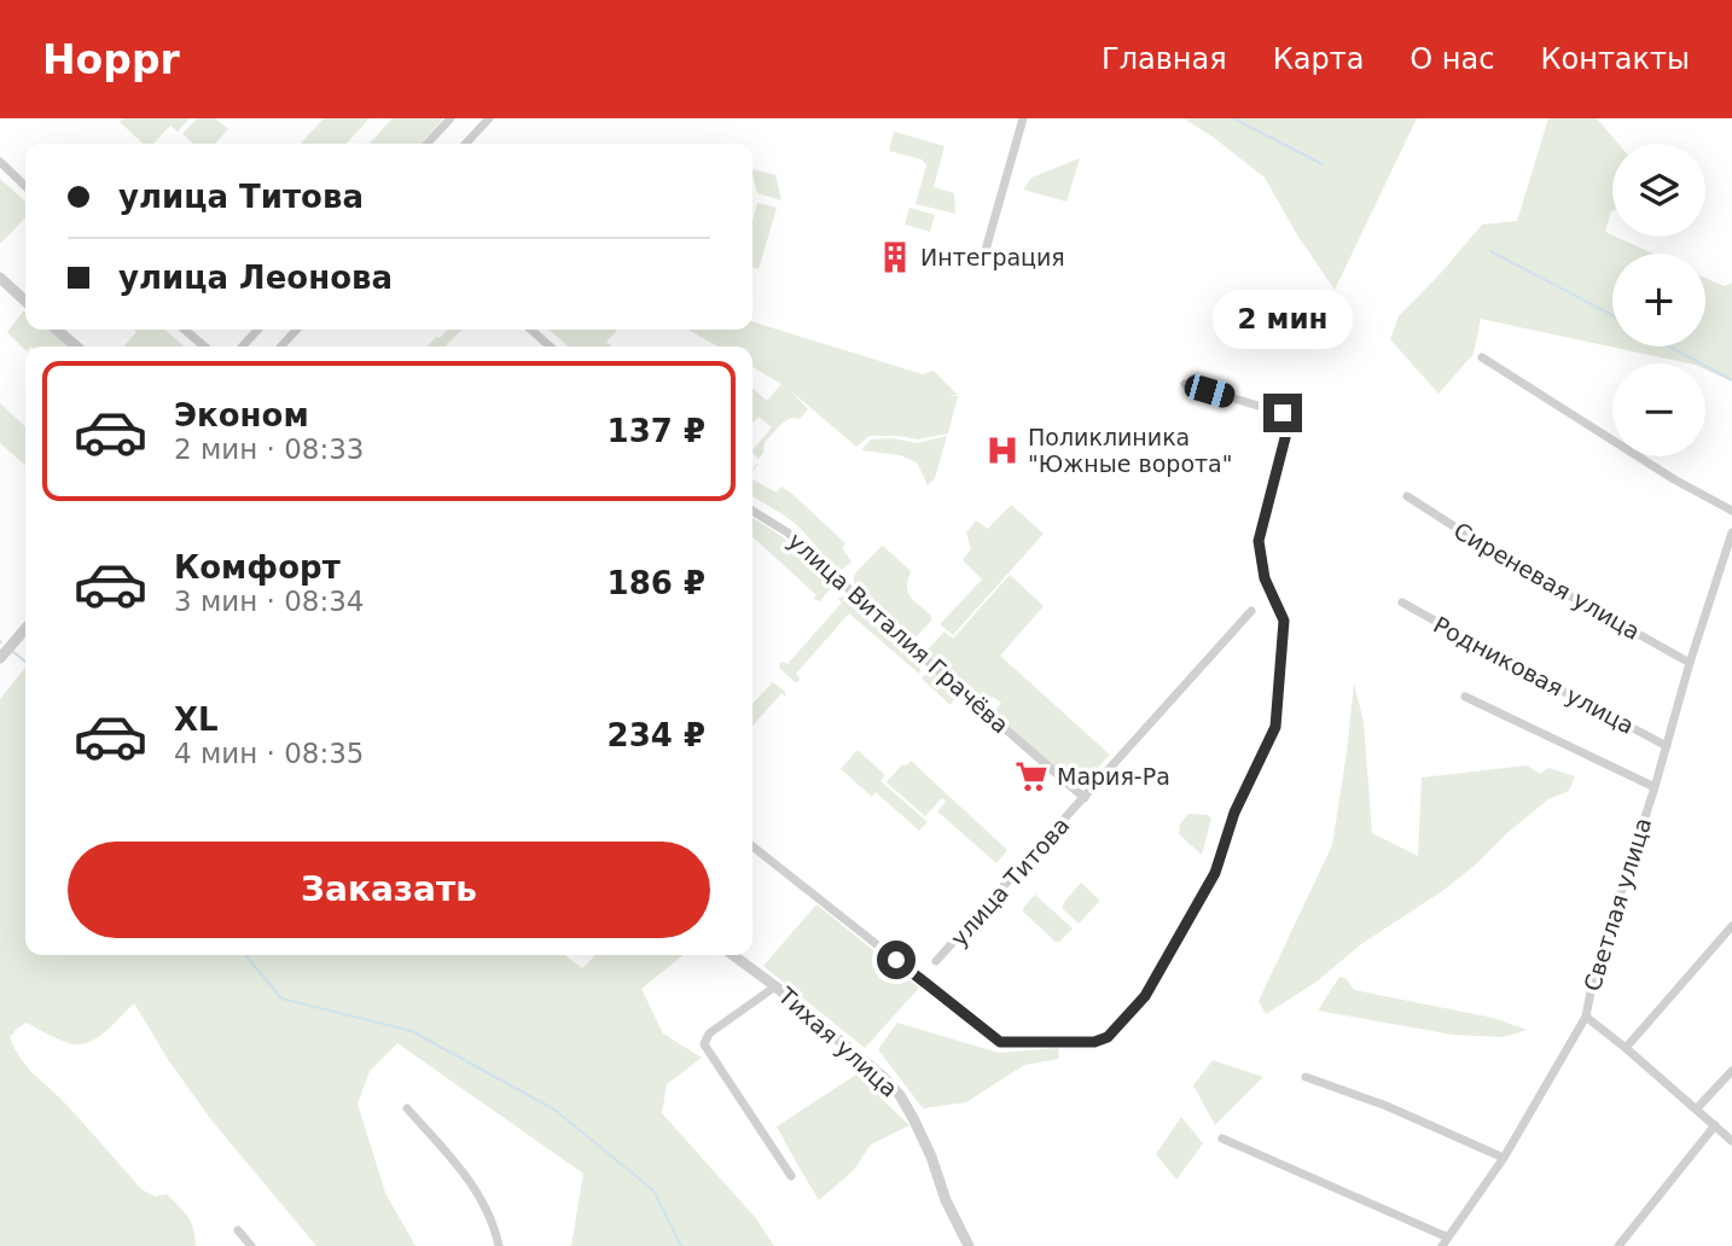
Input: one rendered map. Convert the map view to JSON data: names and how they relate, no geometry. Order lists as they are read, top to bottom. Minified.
{"streets":{"street":["Сиреневая улица","улица Виталия Грачёва","Родниковая улица","улица Титова","Светлая улица","Тихая улица"]},"crossings":[["Сиреневая улица","Светлая улица"],["улица Виталия Грачёва","улица Титова"],["Родниковая улица","Светлая улица"]],"places":{"building":["Интеграция"],"hospital":["Поликлиника \"Южные ворота\""],"supermarket":["Мария-Ра"]},"page":{"header":"Hoppr","nav":["Главная","Карта","О нас","Контакты"],"map_buttons":["+","−"],"banner":["улица Титова","улица Леонова"],"bubble":"2 мин","list":[{"name":"Эконом","note":"2 мин · 08:33","value":"137 ₽"},{"name":"Комфорт","note":"3 мин · 08:34","value":"186 ₽"},{"name":"XL","note":"4 мин · 08:35","value":"234 ₽"}],"buttons":"Заказать"}}
